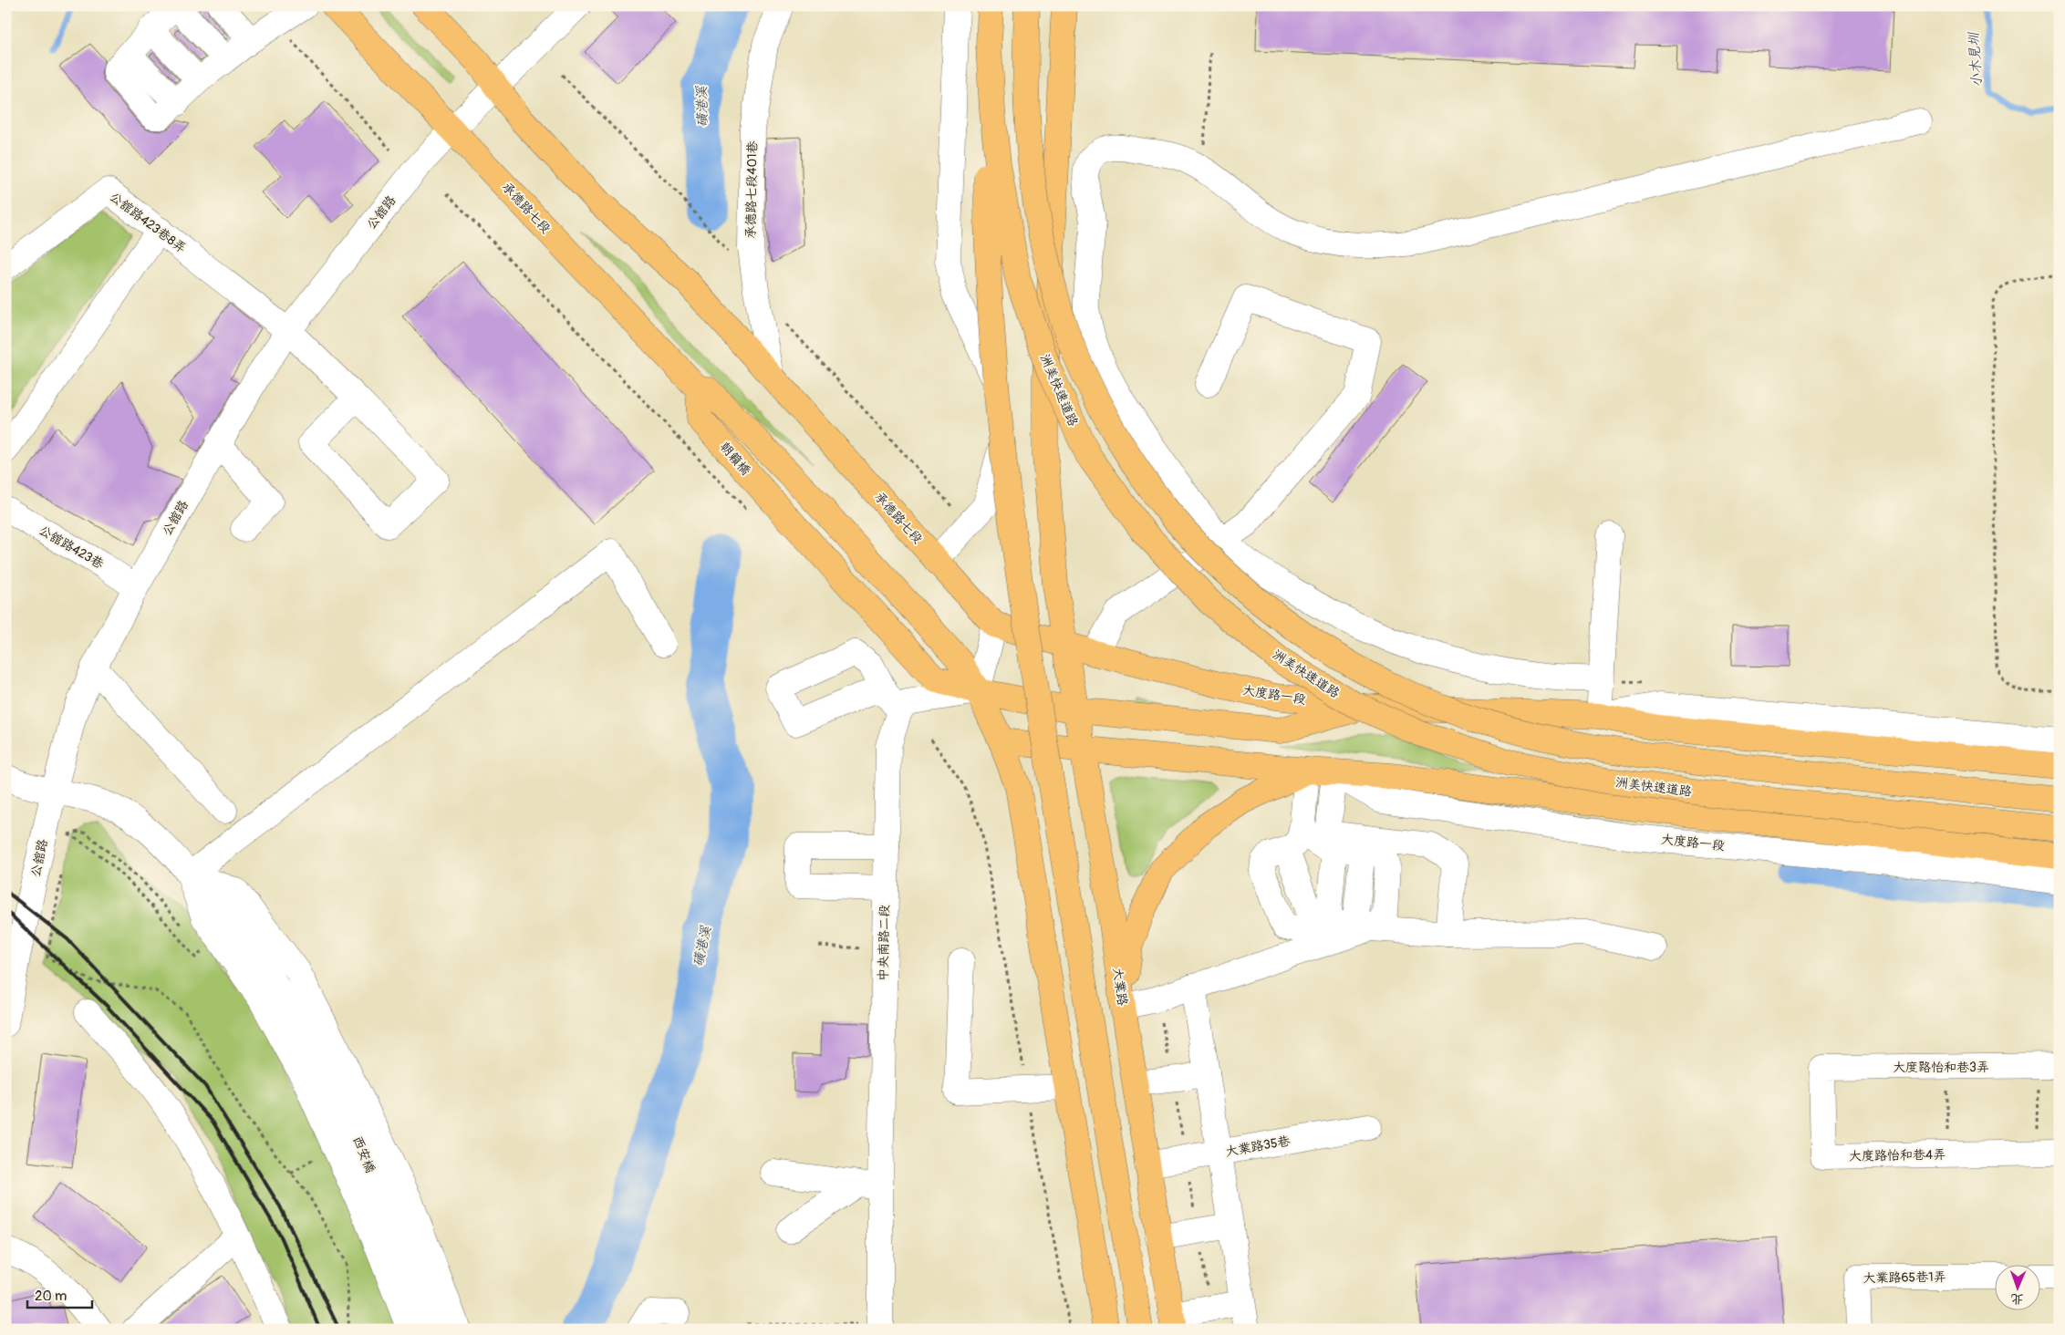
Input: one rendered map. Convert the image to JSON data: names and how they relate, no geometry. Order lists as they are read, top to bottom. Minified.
{"streets":{"main road":["承德路七段","洲美快速道路","朝籟橋","大度路一段","大業路"],"street":["承德路七段401巷","公舘路","公舘路423巷8弄","公舘路423巷","中央南路二段","大度路怡和巷3弄","大業路35巷","西安橋","大度路怡和巷4弄","大業路65巷1弄"]},"crossings":[["承德路七段401巷","承德路七段"],["承德路七段","公舘路"],["承德路七段","朝籟橋"],["公舘路","公舘路423巷8弄"],["公舘路","公舘路423巷"],["公舘路","西安橋"],["朝籟橋","中央南路二段"],["大度路一段","大業路"],["大業路","大業路35巷"],["大度路怡和巷3弄","大度路怡和巷4弄"]],"water":["小木見圳","磺港溪"],"scale_bar":"20 m","north":"bottom"}
